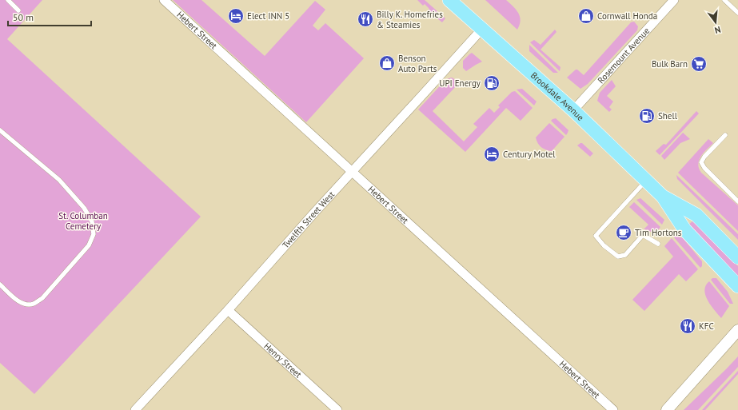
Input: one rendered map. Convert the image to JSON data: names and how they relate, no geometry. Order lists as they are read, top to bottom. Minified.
{"streets":{"main road":["Brookdale Avenue"],"street":["Hebert Street","Rosemount Avenue","Twelfth Street West","Henry Street"]},"crossings":[["Hebert Street","Twelfth Street West"],["Rosemount Avenue","Brookdale Avenue"],["Brookdale Avenue","Twelfth Street West"],["Twelfth Street West","Henry Street"]],"parks":["St. Columban Cemetery"],"places":{"hotel":["Elect INN 5","Century Motel"],"shop":["Cornwall Honda","Benson Auto Parts"],"restaurant":["Billy K. Homefries & Steamies","KFC"],"supermarket":["Bulk Barn"],"fuel station":["UPI Energy","Shell"],"cafe":["Tim Hortons"]},"scale_bar":"50 m","north":"bottom"}
